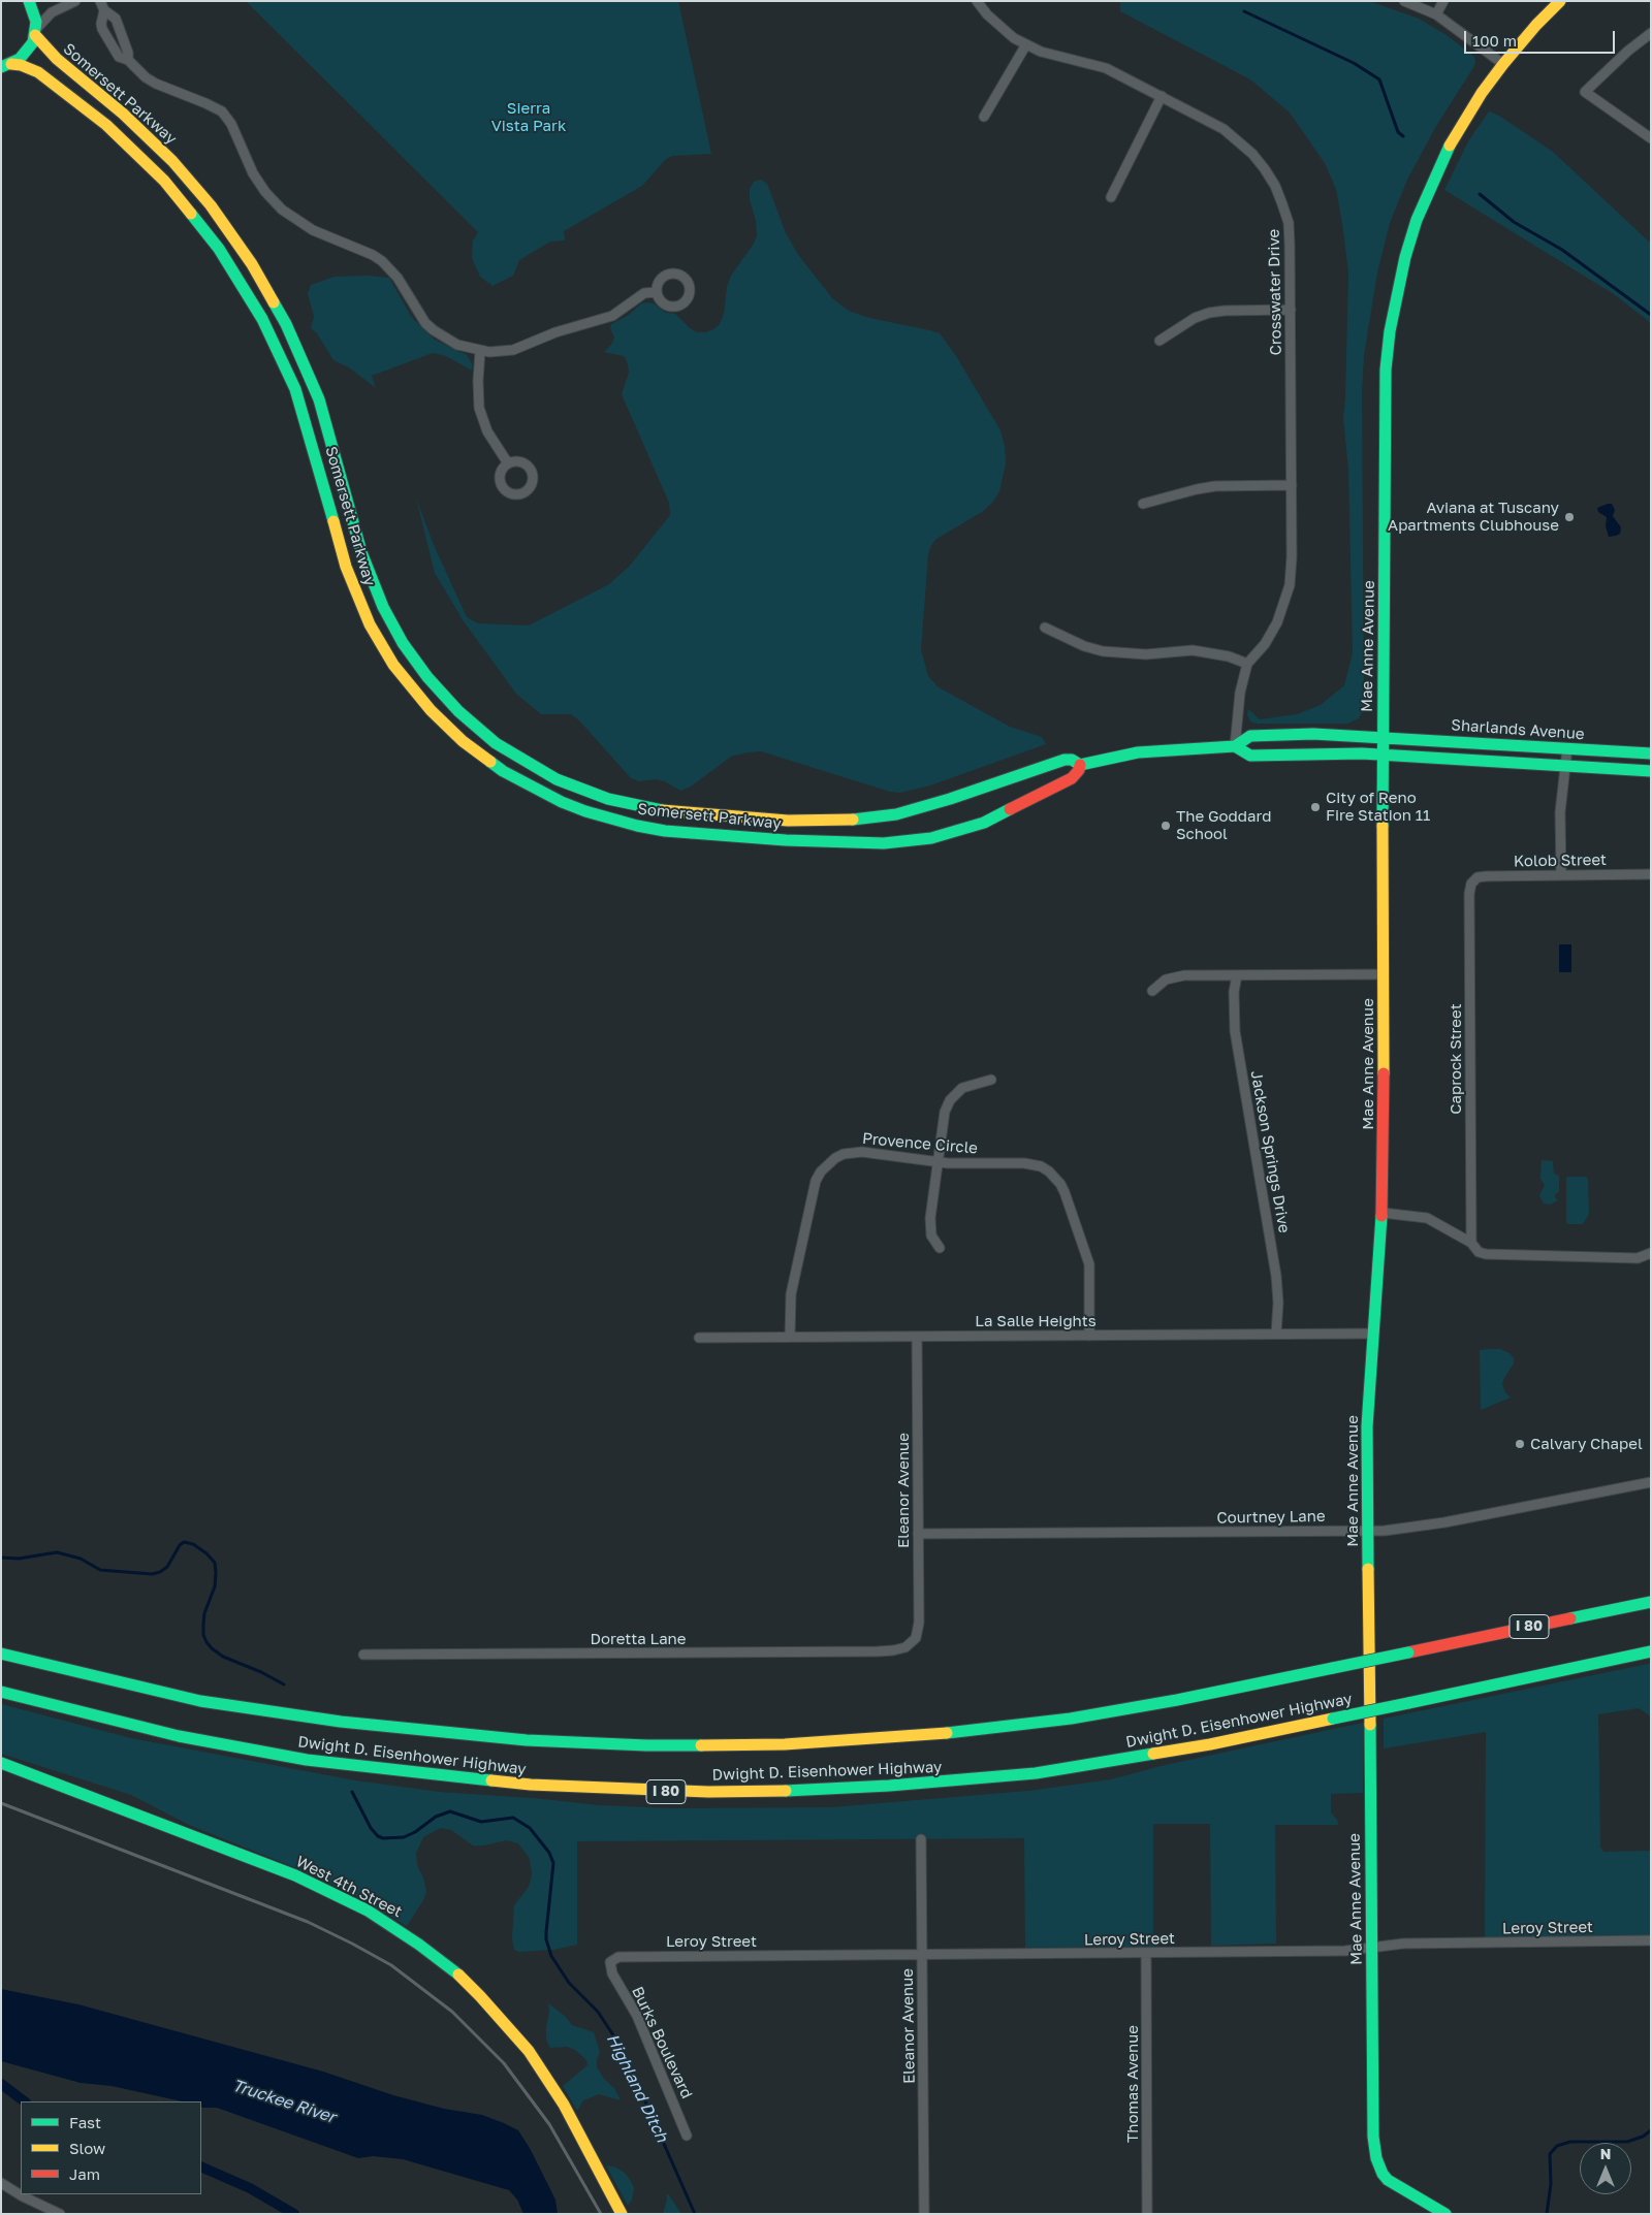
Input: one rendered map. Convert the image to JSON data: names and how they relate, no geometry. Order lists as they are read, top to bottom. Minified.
{"streets":{"main road":["Somersett Parkway","Mae Anne Avenue","Sharlands Avenue","I 80","Dwight D. Eisenhower Highway","West 4th Street"],"street":["Crosswater Drive","Kolob Street","Caprock Street","Provence Circle","Jackson Springs Drive","La Salle Heights","Eleanor Avenue","Courtney Lane","Doretta Lane","Leroy Street","Burks Boulevard","Thomas Avenue"]},"crossings":[["Somersett Parkway","Crosswater Drive"],["Somersett Parkway","Mae Anne Avenue"],["Somersett Parkway","Sharlands Avenue"],["Mae Anne Avenue","Sharlands Avenue"],["Mae Anne Avenue","La Salle Heights"],["Mae Anne Avenue","Courtney Lane"],["Mae Anne Avenue","Leroy Street"],["Kolob Street","Caprock Street"],["Provence Circle","La Salle Heights"],["Jackson Springs Drive","La Salle Heights"],["La Salle Heights","Eleanor Avenue"],["Eleanor Avenue","Courtney Lane"],["Eleanor Avenue","Doretta Lane"],["Eleanor Avenue","Leroy Street"],["Leroy Street","Burks Boulevard"],["Leroy Street","Thomas Avenue"]],"water":["Highland Ditch","Truckee River"],"parks":["Sierra Vista Park"],"places":["Aviana at Tuscany Apartments Clubhouse","City of Reno Fire Station 11","The Goddard School","Calvary Chapel"],"legend":["Fast","Slow","Jam"],"scale_bar":"100 m","north":"top"}
